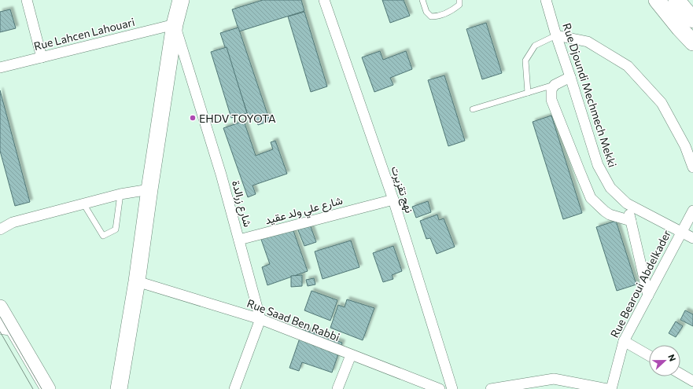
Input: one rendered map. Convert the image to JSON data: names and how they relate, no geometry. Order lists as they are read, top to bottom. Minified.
{"streets":{"street":["Rue Lahcen Lahouari","Rue Djoundi Mechmech Mekki","نهج تقزيرت","شارع زرالدة","شارع علي ولد عقيد","Rue Bearoui Abdelkader","Rue Saad Ben Rabbi"]},"crossings":[["Rue Lahcen Lahouari","شارع زرالدة"],["Rue Djoundi Mechmech Mekki","Rue Bearoui Abdelkader"],["نهج تقزيرت","شارع علي ولد عقيد"],["شارع زرالدة","شارع علي ولد عقيد"],["شارع زرالدة","Rue Saad Ben Rabbi"]],"places":["EHDV TOYOTA"],"north":"right"}
